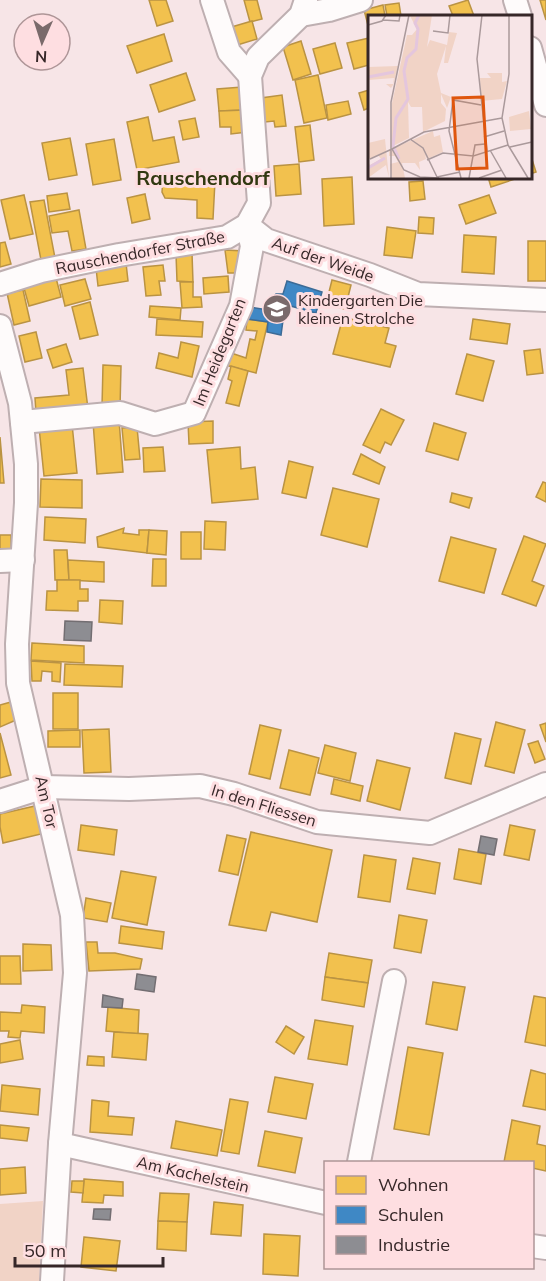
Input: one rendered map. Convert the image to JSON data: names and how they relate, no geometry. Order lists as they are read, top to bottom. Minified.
{"streets":{"street":["Rauschendorfer Straße","Auf der Weide","Im Heidegarten","Am Tor","In den Fliessen","Am Kachelstein"]},"crossings":[["Rauschendorfer Straße","Auf der Weide"],["Rauschendorfer Straße","Im Heidegarten"],["Auf der Weide","Im Heidegarten"],["Im Heidegarten","Am Tor"],["Am Tor","In den Fliessen"],["Am Tor","Am Kachelstein"]],"districts":["Rauschendorf"],"places":{"school or university":["Kindergarten Die kleinen Strolche"]},"legend":["Wohnen","Schulen","Industrie"],"scale_bar":"50 m","north":"bottom"}
